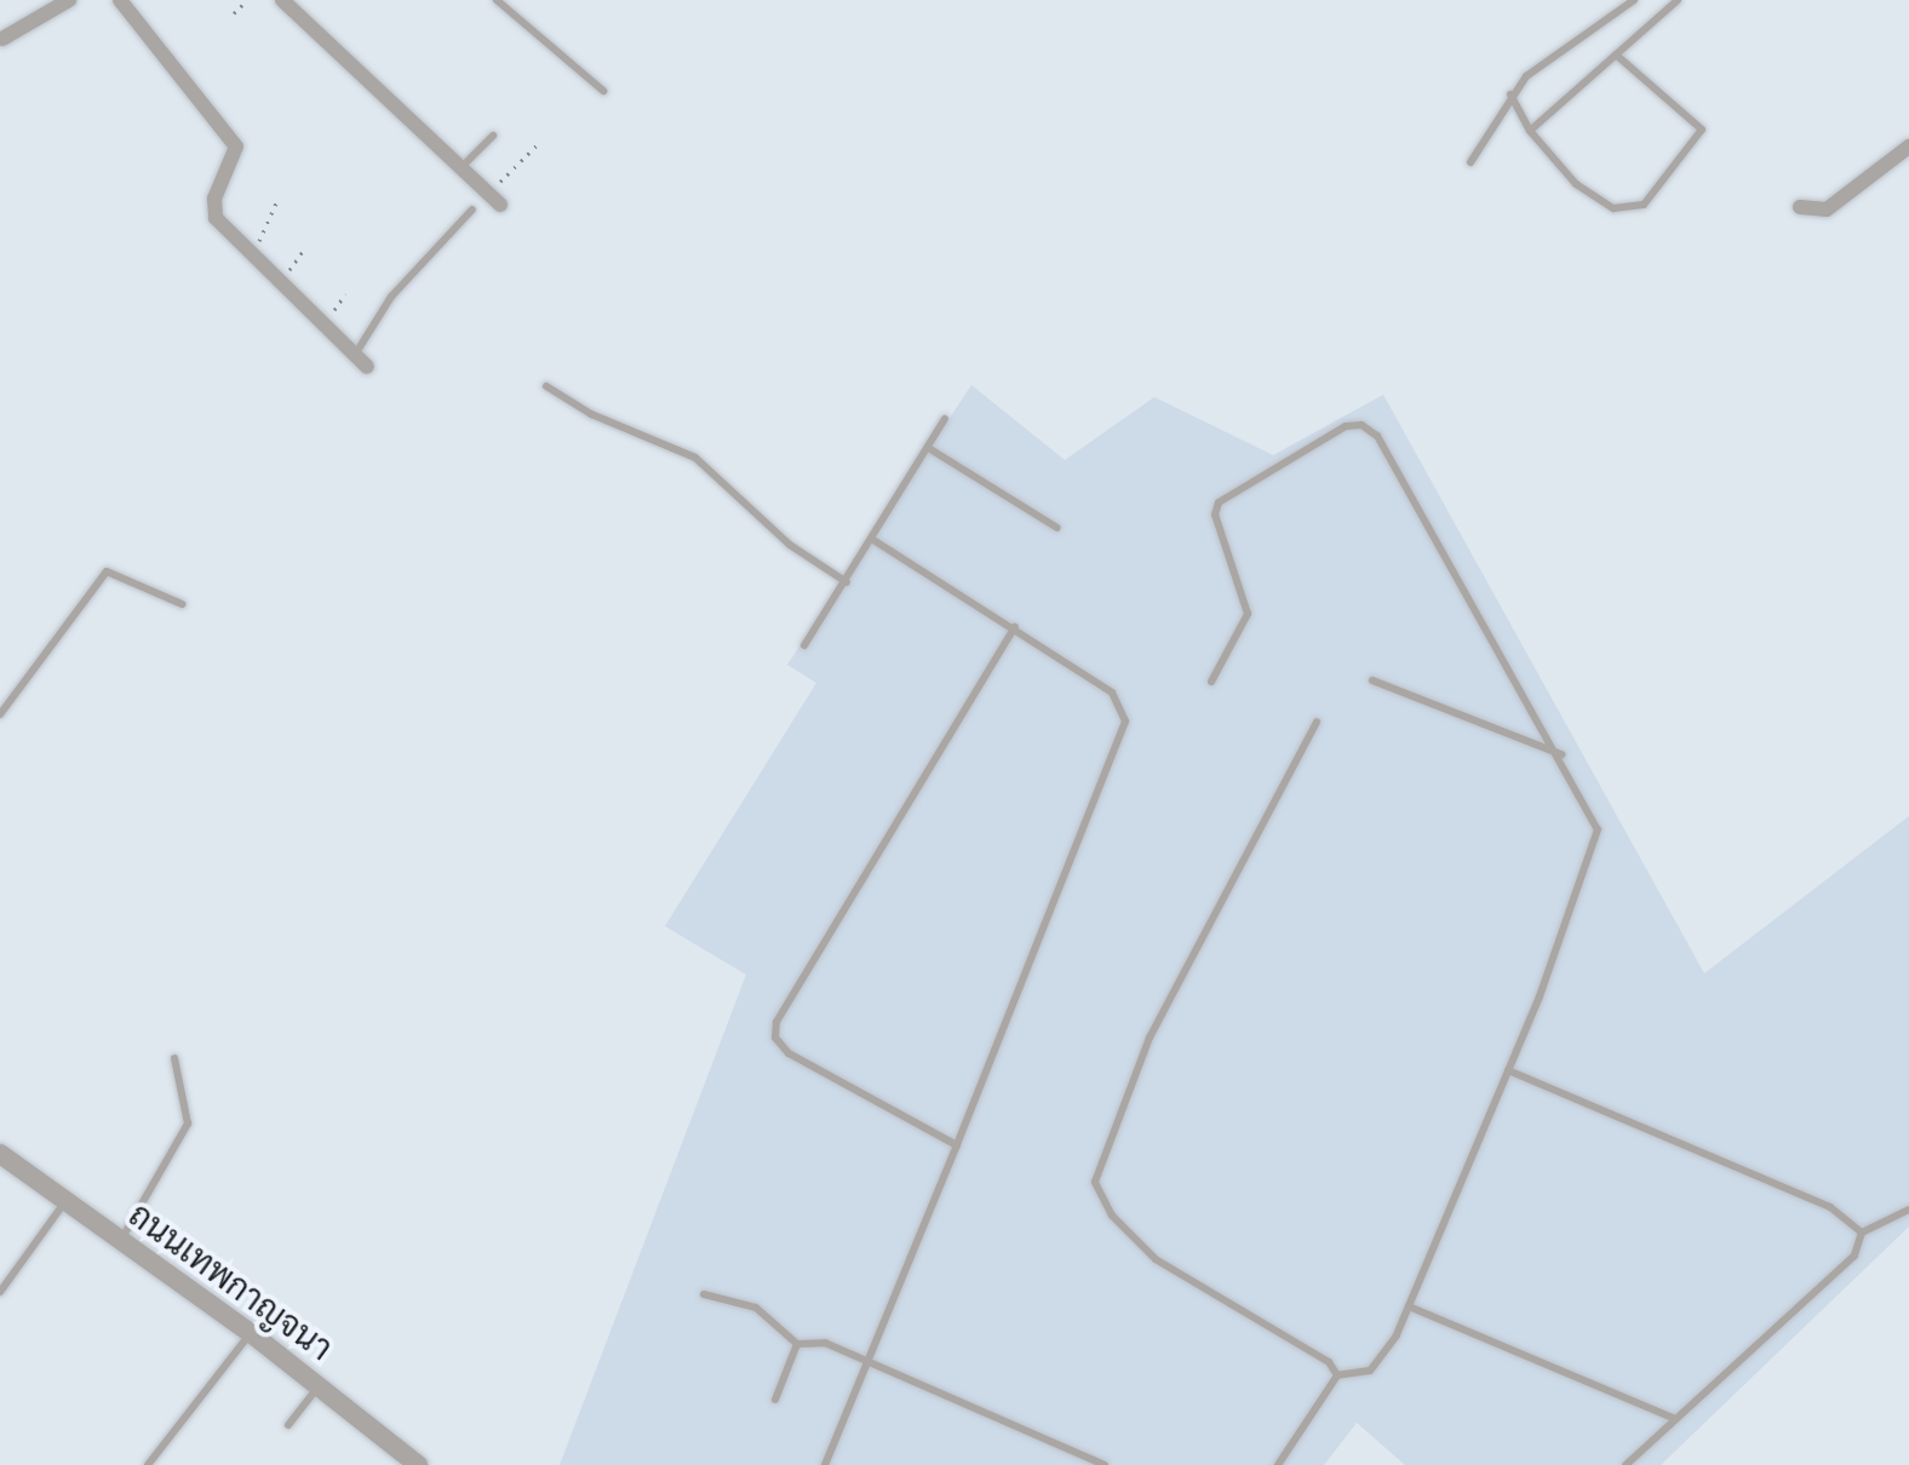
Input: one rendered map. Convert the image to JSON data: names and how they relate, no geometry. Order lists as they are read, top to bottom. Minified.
{"streets":{"street":["ถนนเทพกาญจนา"]}}
